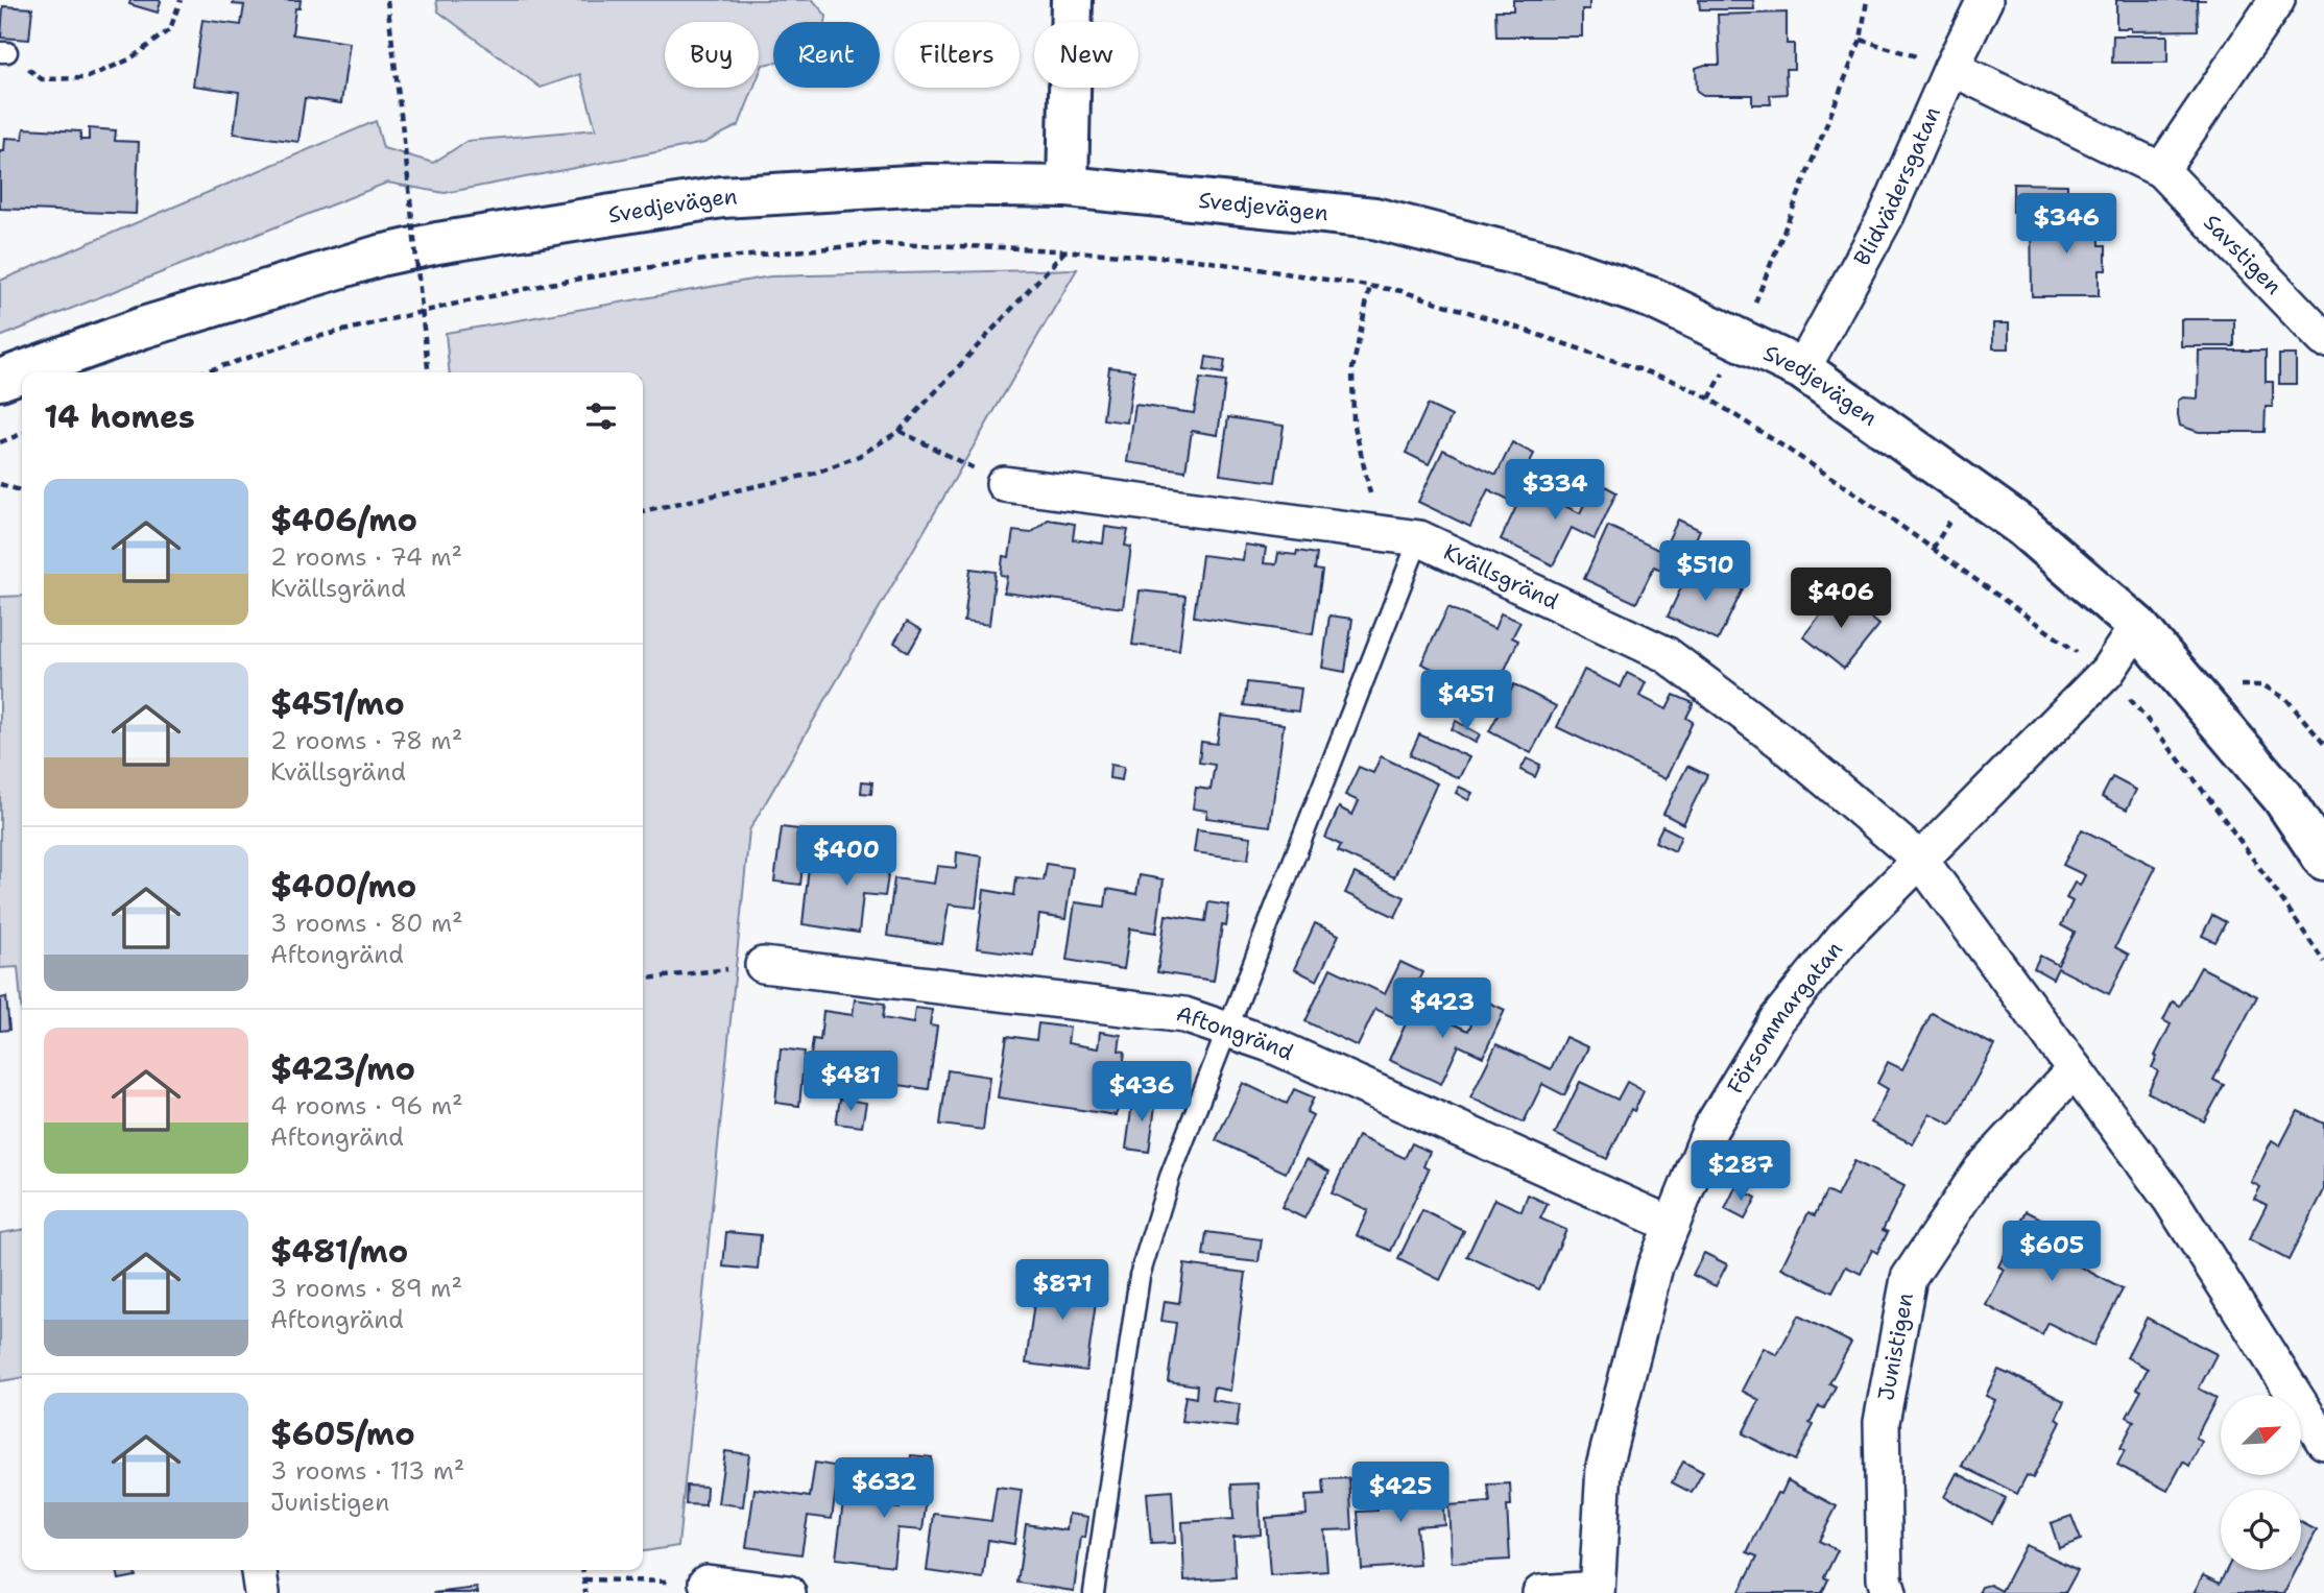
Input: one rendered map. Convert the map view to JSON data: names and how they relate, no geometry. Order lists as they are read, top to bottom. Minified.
{"streets":{"street":["Blidvädersgatan","Svedjevägen","Savstigen","Kvällsgränd","Försommargatan","Aftongränd","Junistigen"]},"crossings":[["Blidvädersgatan","Svedjevägen"],["Blidvädersgatan","Savstigen"],["Svedjevägen","Försommargatan"],["Kvällsgränd","Försommargatan"],["Försommargatan","Aftongränd"]],"north":"top right","page":{"chip":["Buy","Rent","Filters","New"],"price":["$346","$334","$510","$406","$451","$400","$423","$481","$436","$287","$605","$871","$632","$425"],"heading":"14 homes","list":[{"name":"$406/mo","note":"2 rooms · 74 m² · Kvällsgränd"},{"name":"$451/mo","note":"2 rooms · 78 m² · Kvällsgränd"},{"name":"$400/mo","note":"3 rooms · 80 m² · Aftongränd"},{"name":"$423/mo","note":"4 rooms · 96 m² · Aftongränd"},{"name":"$481/mo","note":"3 rooms · 89 m² · Aftongränd"},{"name":"$605/mo","note":"3 rooms · 113 m² · Junistigen"}]}}
